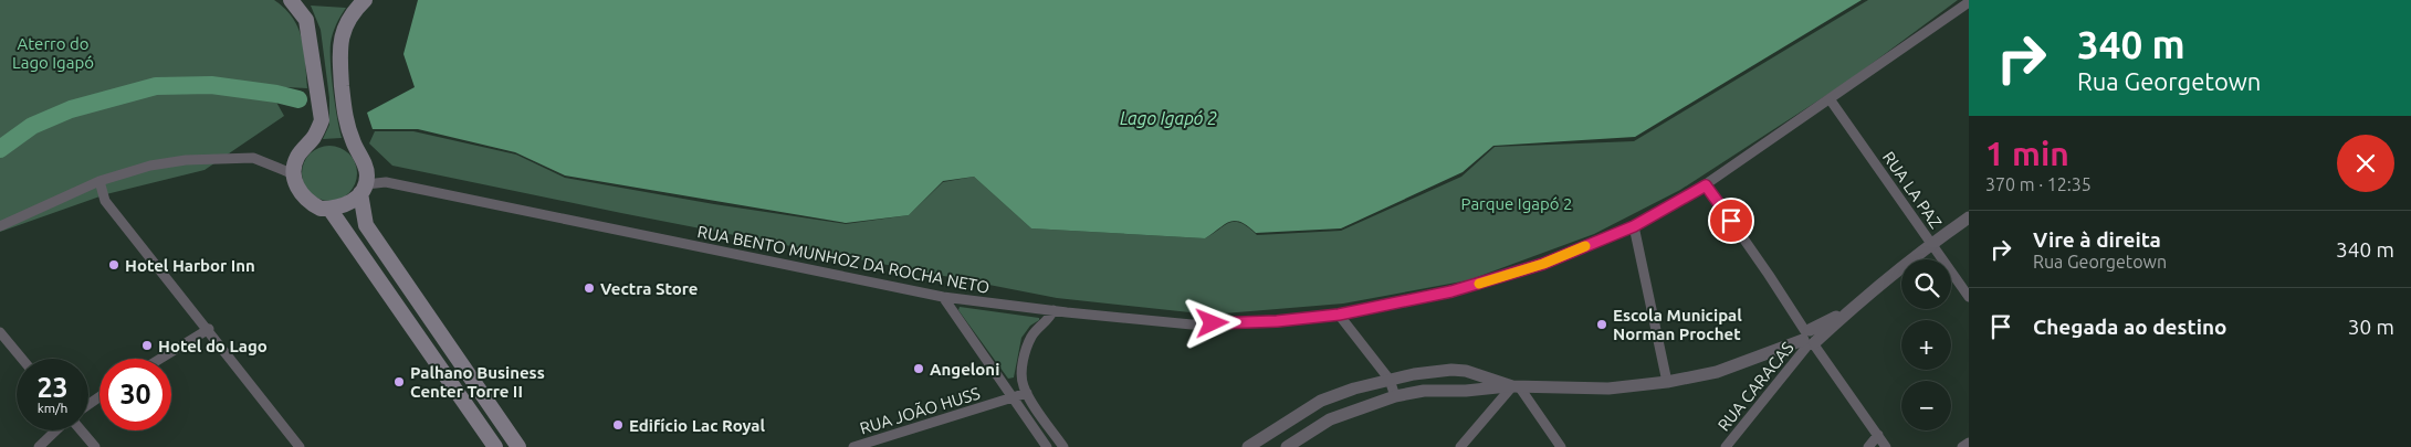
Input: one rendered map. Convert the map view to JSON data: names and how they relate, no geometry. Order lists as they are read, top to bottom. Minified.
{"streets":{"street":["RUA LA PAZ","RUA BENTO MUNHOZ DA ROCHA NETO","RUA CARACAS","RUA JOÃO HUSS"]},"crossings":[["RUA LA PAZ","RUA BENTO MUNHOZ DA ROCHA NETO"]],"water":["Lago Igapó 2"],"parks":["Aterro do Lago Igapó","Parque Igapó 2"],"places":["Hotel Harbor Inn","Vectra Store","Escola Municipal Norman Prochet","Hotel do Lago","Angeloni","Palhano Business Center Torre II","Edifício Lac Royal"],"page":{"turn":["340 m","Rua Georgetown"],"heading":["1 min","370 m · 12:35"],"list":[{"name":"Vire à direita","note":"Rua Georgetown","value":"340 m"},{"name":"Chegada ao destino","value":"30 m"}],"map_buttons":["+","−"],"speed":"23 km/h","limit":"30"}}
